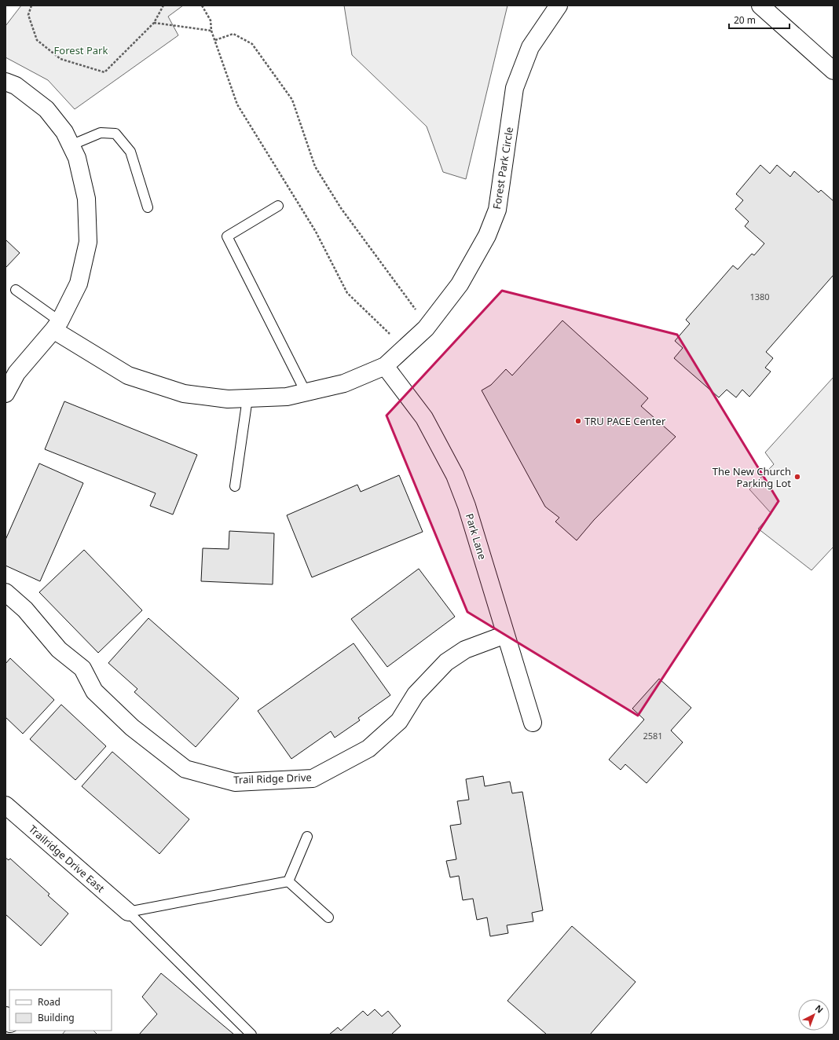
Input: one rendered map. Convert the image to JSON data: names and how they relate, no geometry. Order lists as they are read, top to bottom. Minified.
{"streets":{"street":["Forest Park Circle","Park Lane","Trail Ridge Drive","Trailridge Drive East"]},"crossings":[["Forest Park Circle","Park Lane"],["Park Lane","Trail Ridge Drive"]],"parks":["Forest Park"],"places":["TRU PACE Center","The New Church Parking Lot"],"house_numbers":["1380","2581"],"legend":["Road","Building"],"scale_bar":"20 m","north":"top right"}
